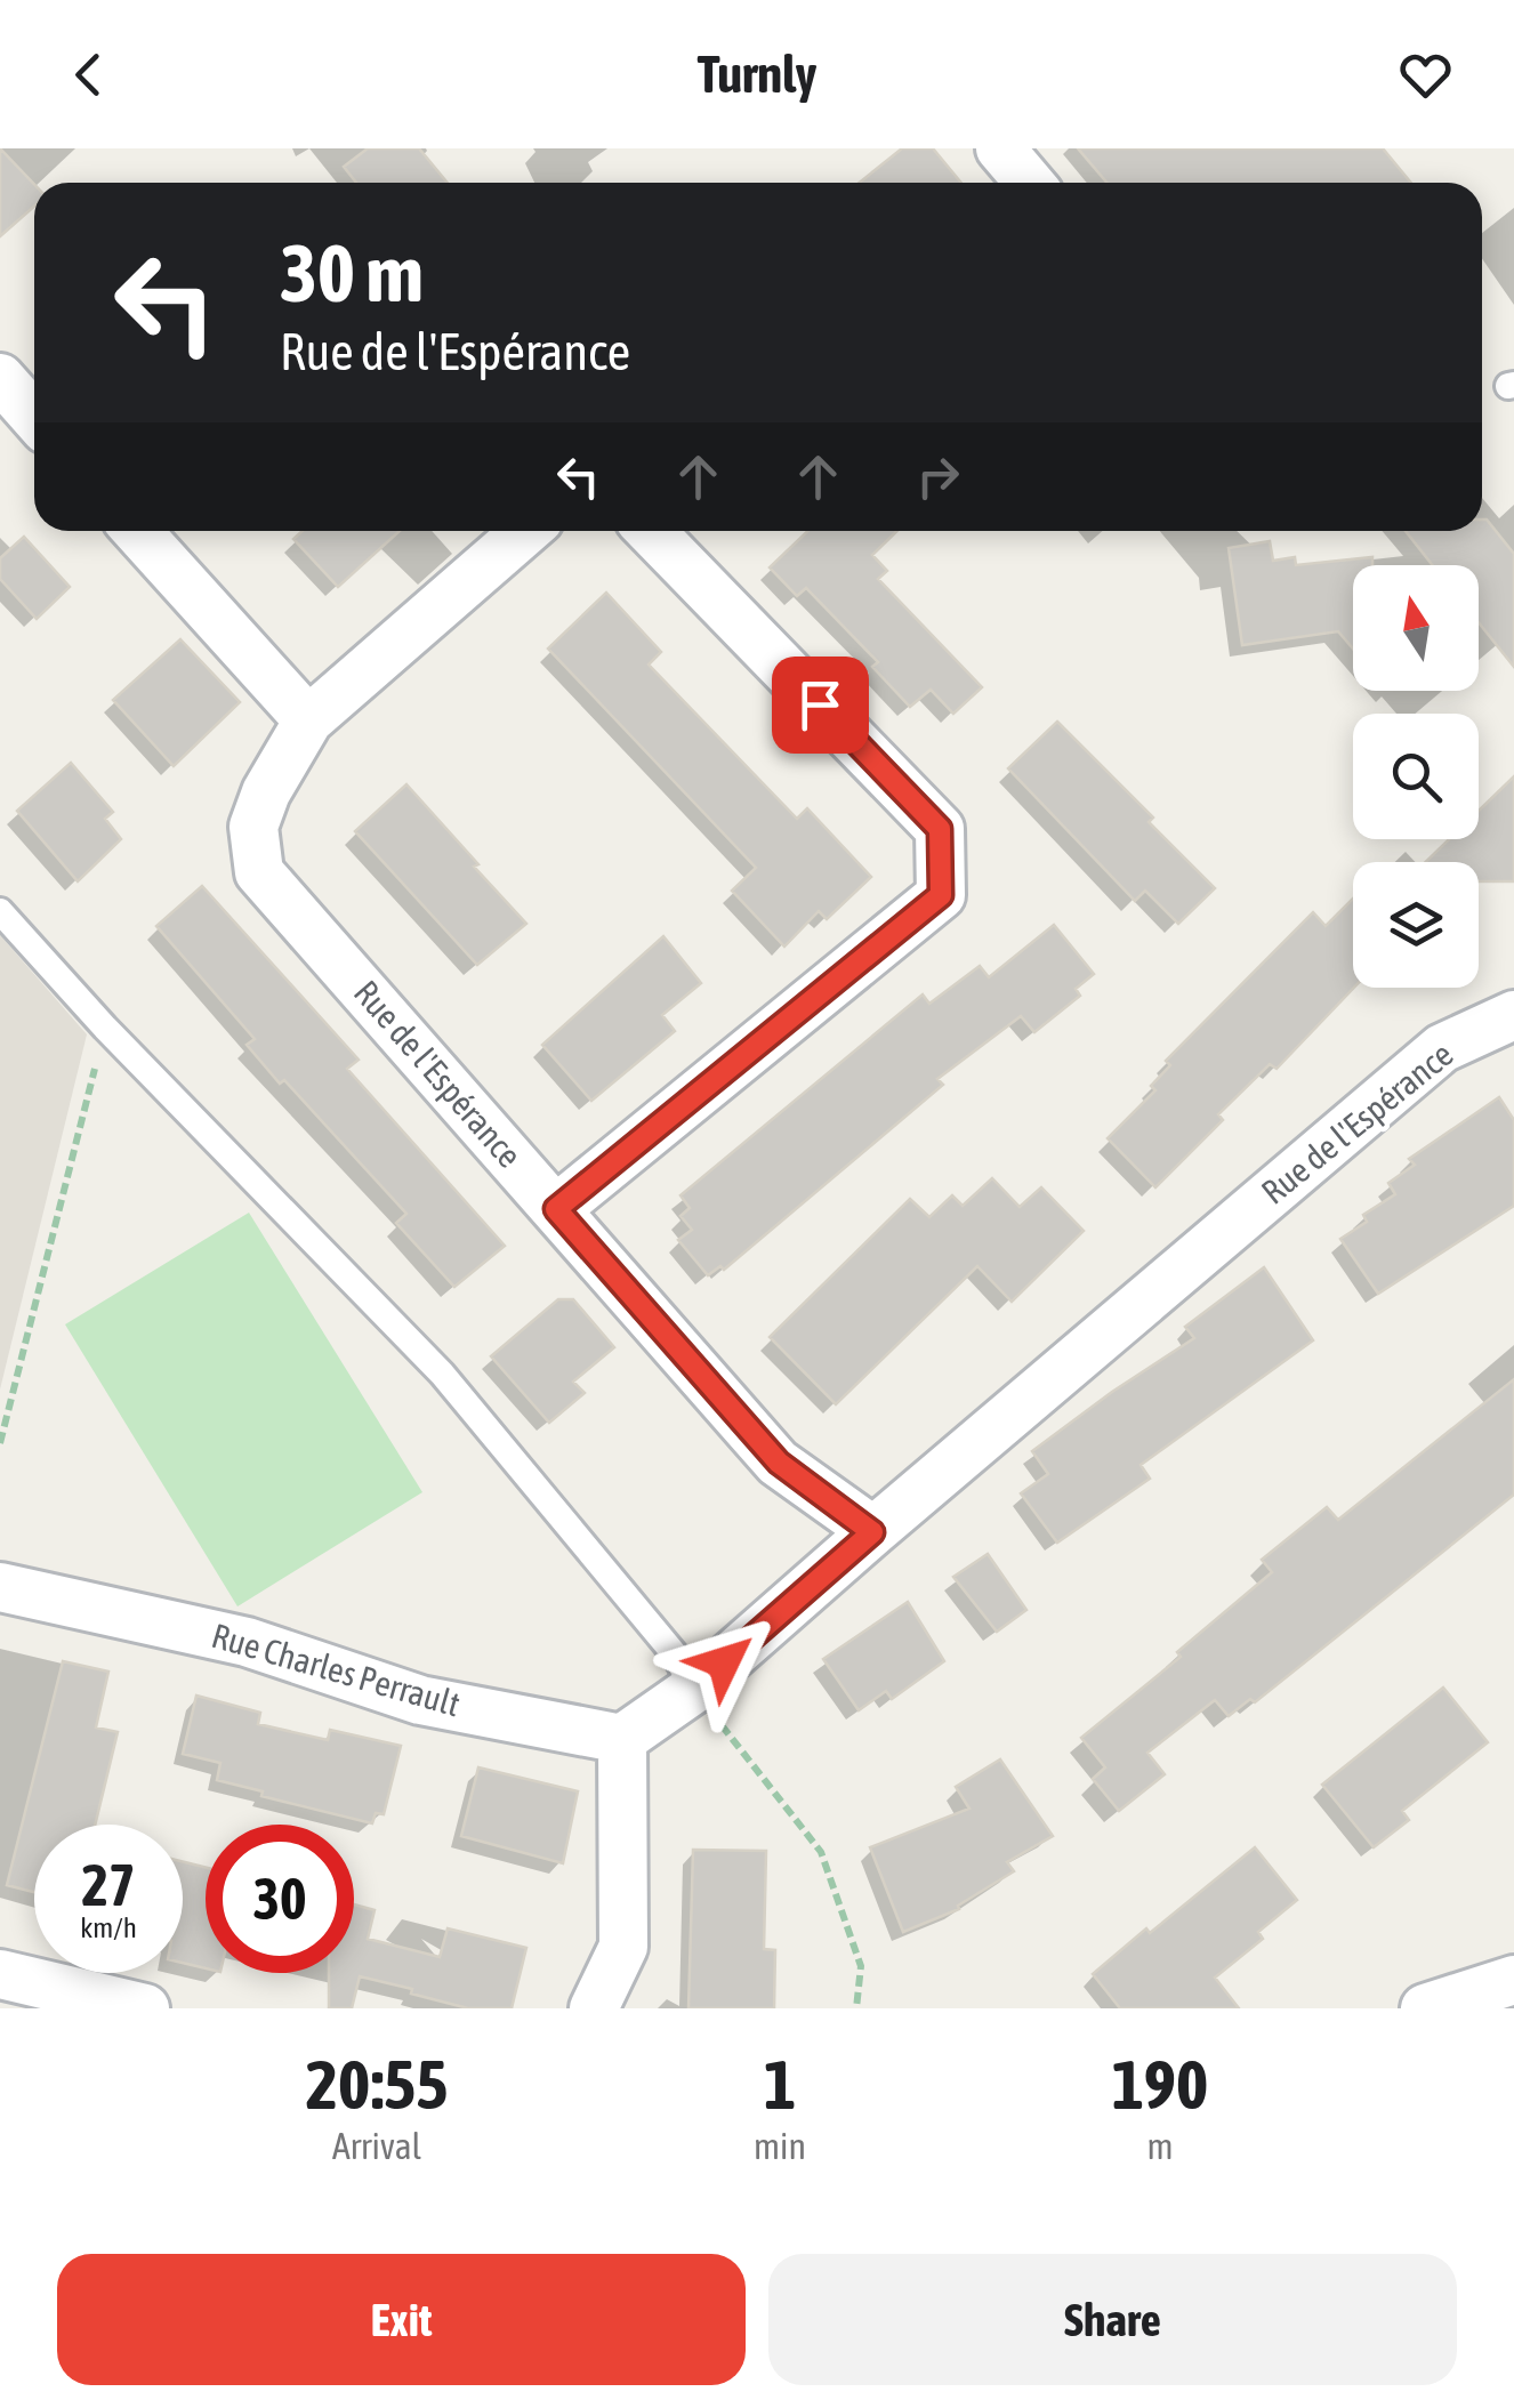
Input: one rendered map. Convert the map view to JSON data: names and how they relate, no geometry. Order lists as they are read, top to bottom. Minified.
{"streets":{"street":["Rue de l'Espérance","Rue Charles Perrault"]},"north":"top","page":{"header":"Turnly","turn":["30 m","Rue de l'Espérance"],"speed":"27 km/h","limit":"30","eta":["20:55","Arrival","1","min","190","m"],"buttons":["Exit","Share"]}}
